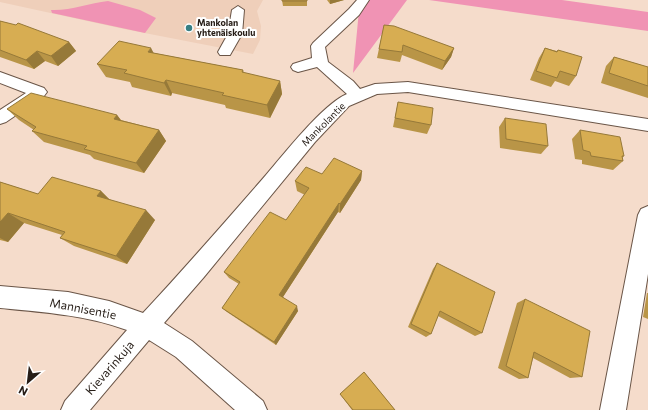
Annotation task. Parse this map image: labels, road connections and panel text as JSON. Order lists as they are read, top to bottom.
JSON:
{
  "streets": {
    "street": ["Mankolantie", "Mannisentie", "Kievarinkuja"]
  },
  "crossings": [
    ["Mankolantie", "Mannisentie"],
    ["Mankolantie", "Kievarinkuja"],
    ["Mannisentie", "Kievarinkuja"]
  ],
  "places": ["Mankolan yhtenäiskoulu"],
  "north": "bottom left"
}
